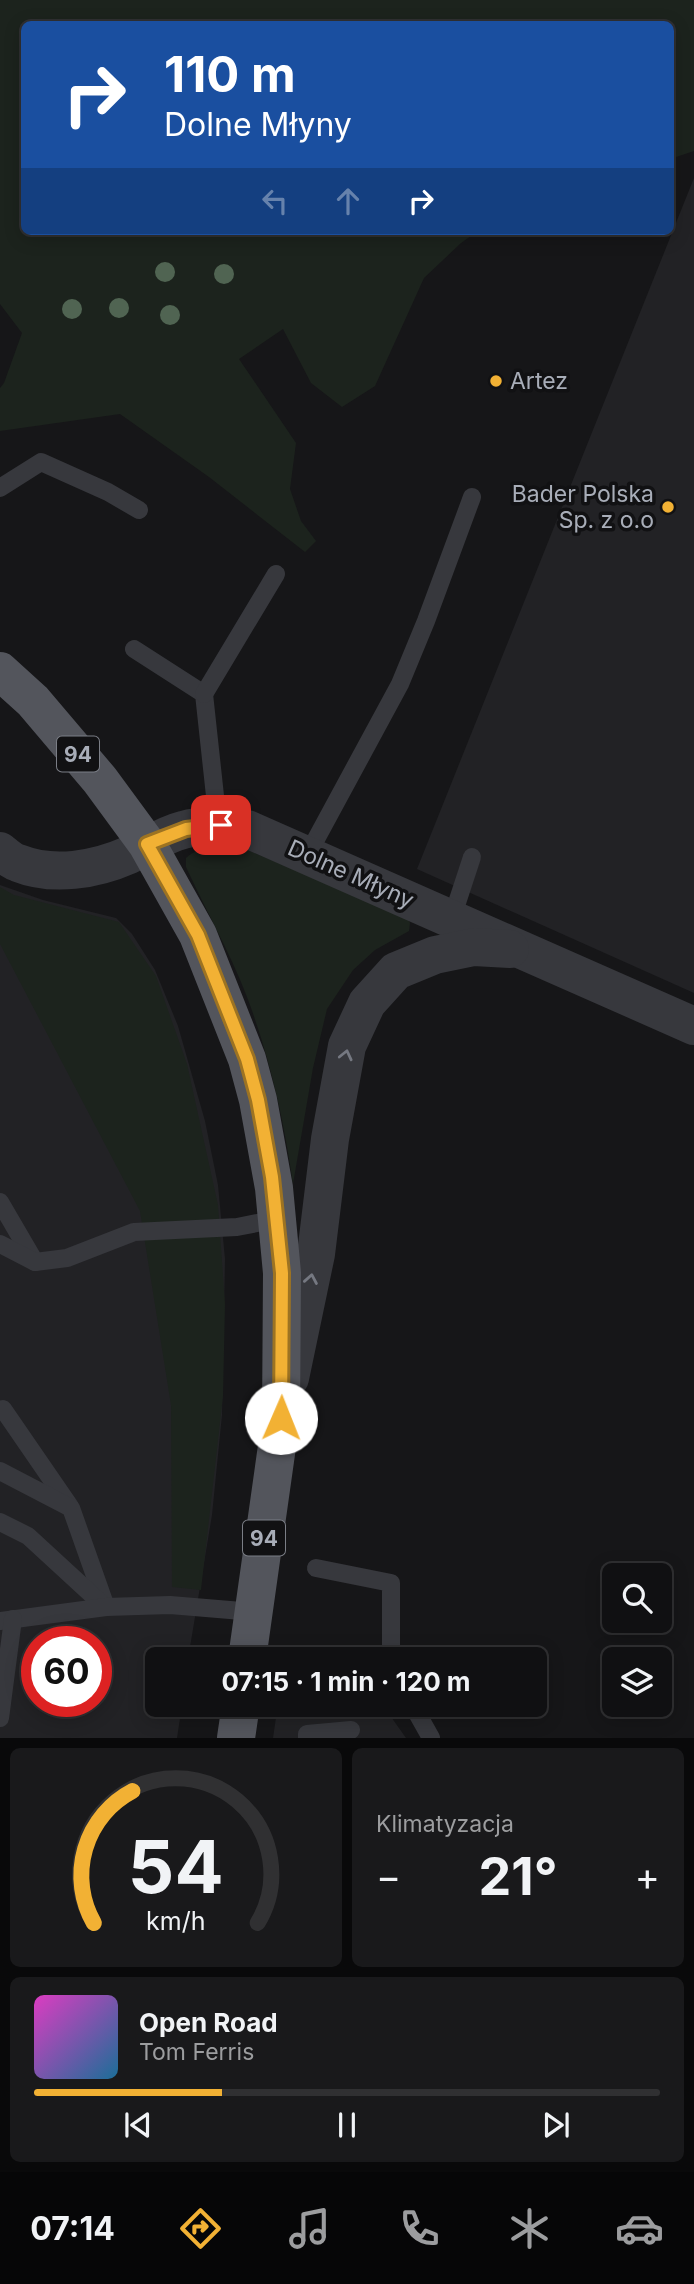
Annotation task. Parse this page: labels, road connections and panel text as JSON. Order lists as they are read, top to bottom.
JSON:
{
  "streets": {
    "main road": ["94"],
    "street": ["Dolne Młyny"]
  },
  "crossings": [
    ["94", "Dolne Młyny"]
  ],
  "places": ["Artez", "Bader Polska Sp. z o.o"],
  "page": {
    "turn": ["110 m", "Dolne Młyny"],
    "limit": "60",
    "trip": "07:15 · 1 min · 120 m",
    "tile": "Klimatyzacja",
    "heat": ["−", "21°", "+"],
    "song": ["Open Road", "Tom Ferris"],
    "tabs": "07:14",
    "gauge": ["54", "km/h"]
  }
}
